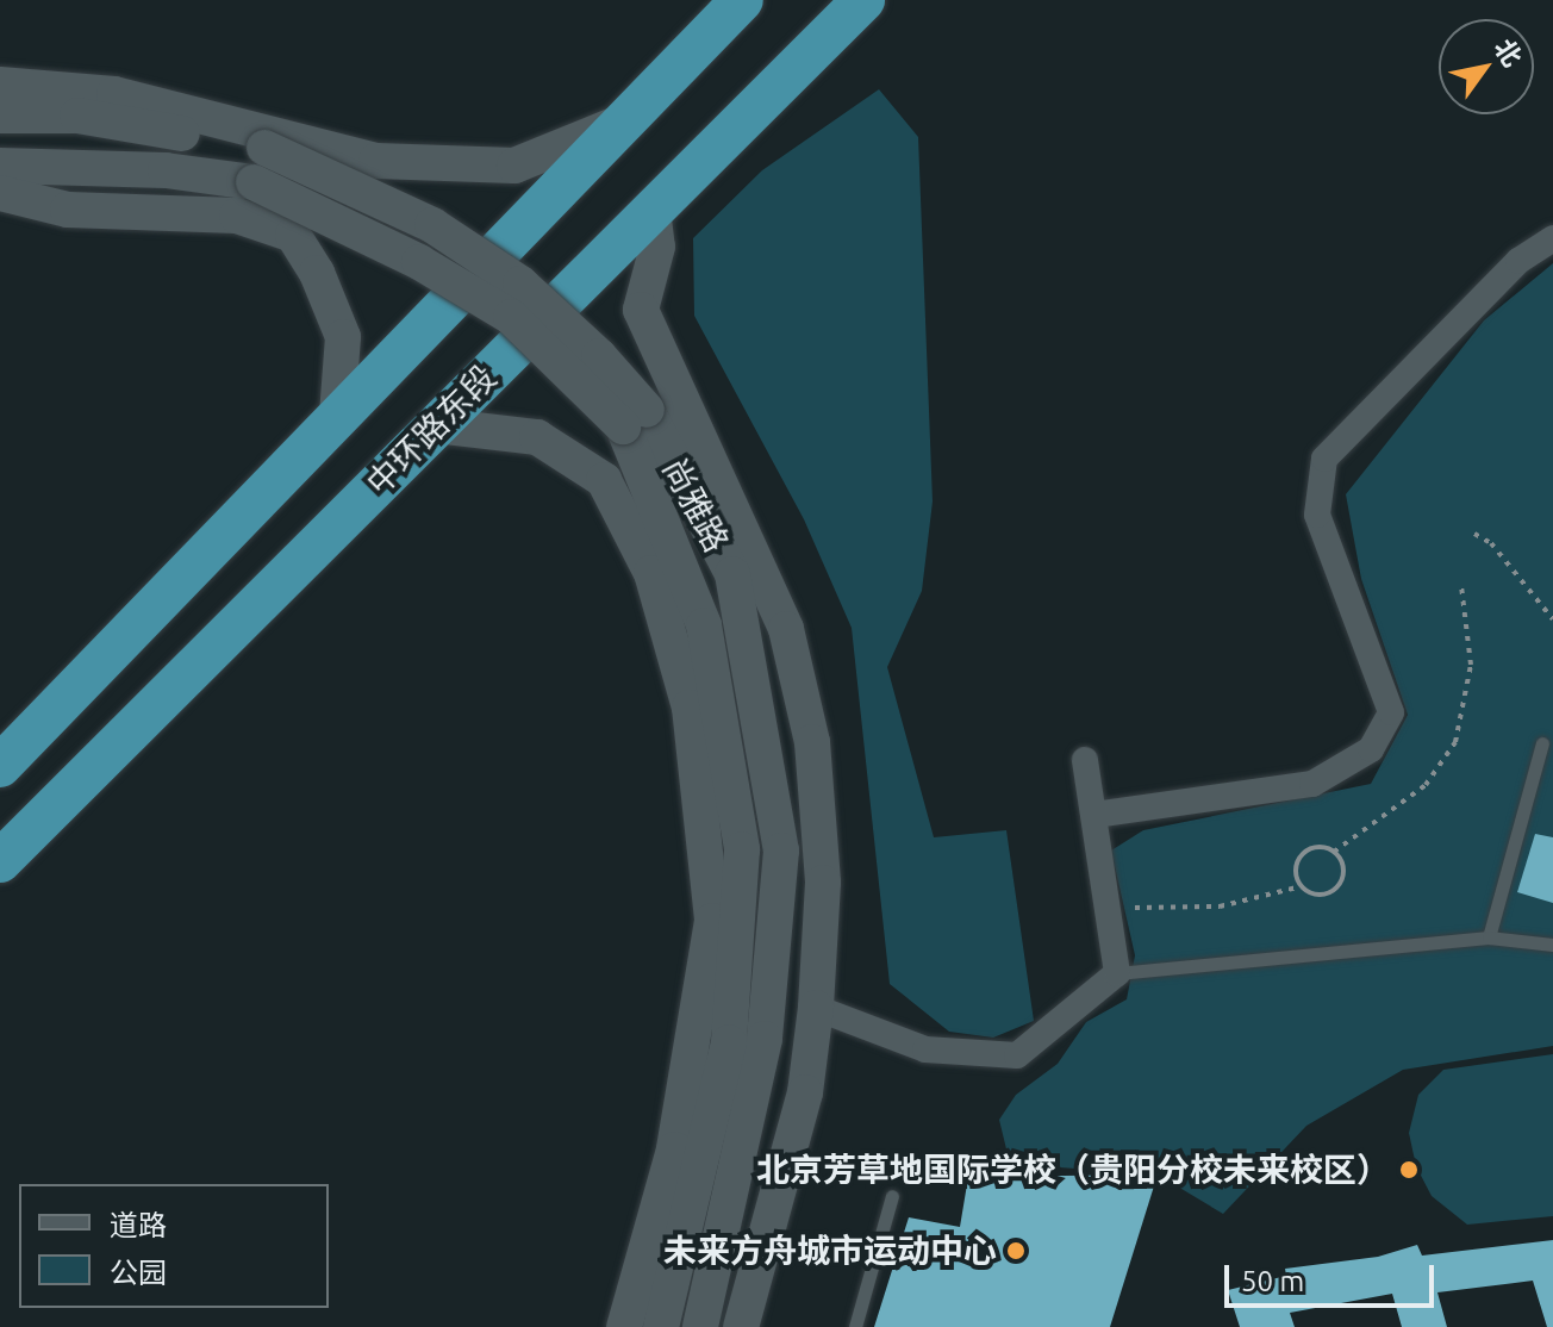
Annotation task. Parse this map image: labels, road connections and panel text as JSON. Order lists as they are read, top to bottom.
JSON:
{
  "streets": {
    "highway": ["中环路东段"],
    "main road": ["尚雅路"]
  },
  "places": ["北京芳草地国际学校（贵阳分校未来校区）", "未来方舟城市运动中心"],
  "legend": ["道路", "公园"],
  "scale_bar": "50 m",
  "north": "top right"
}
